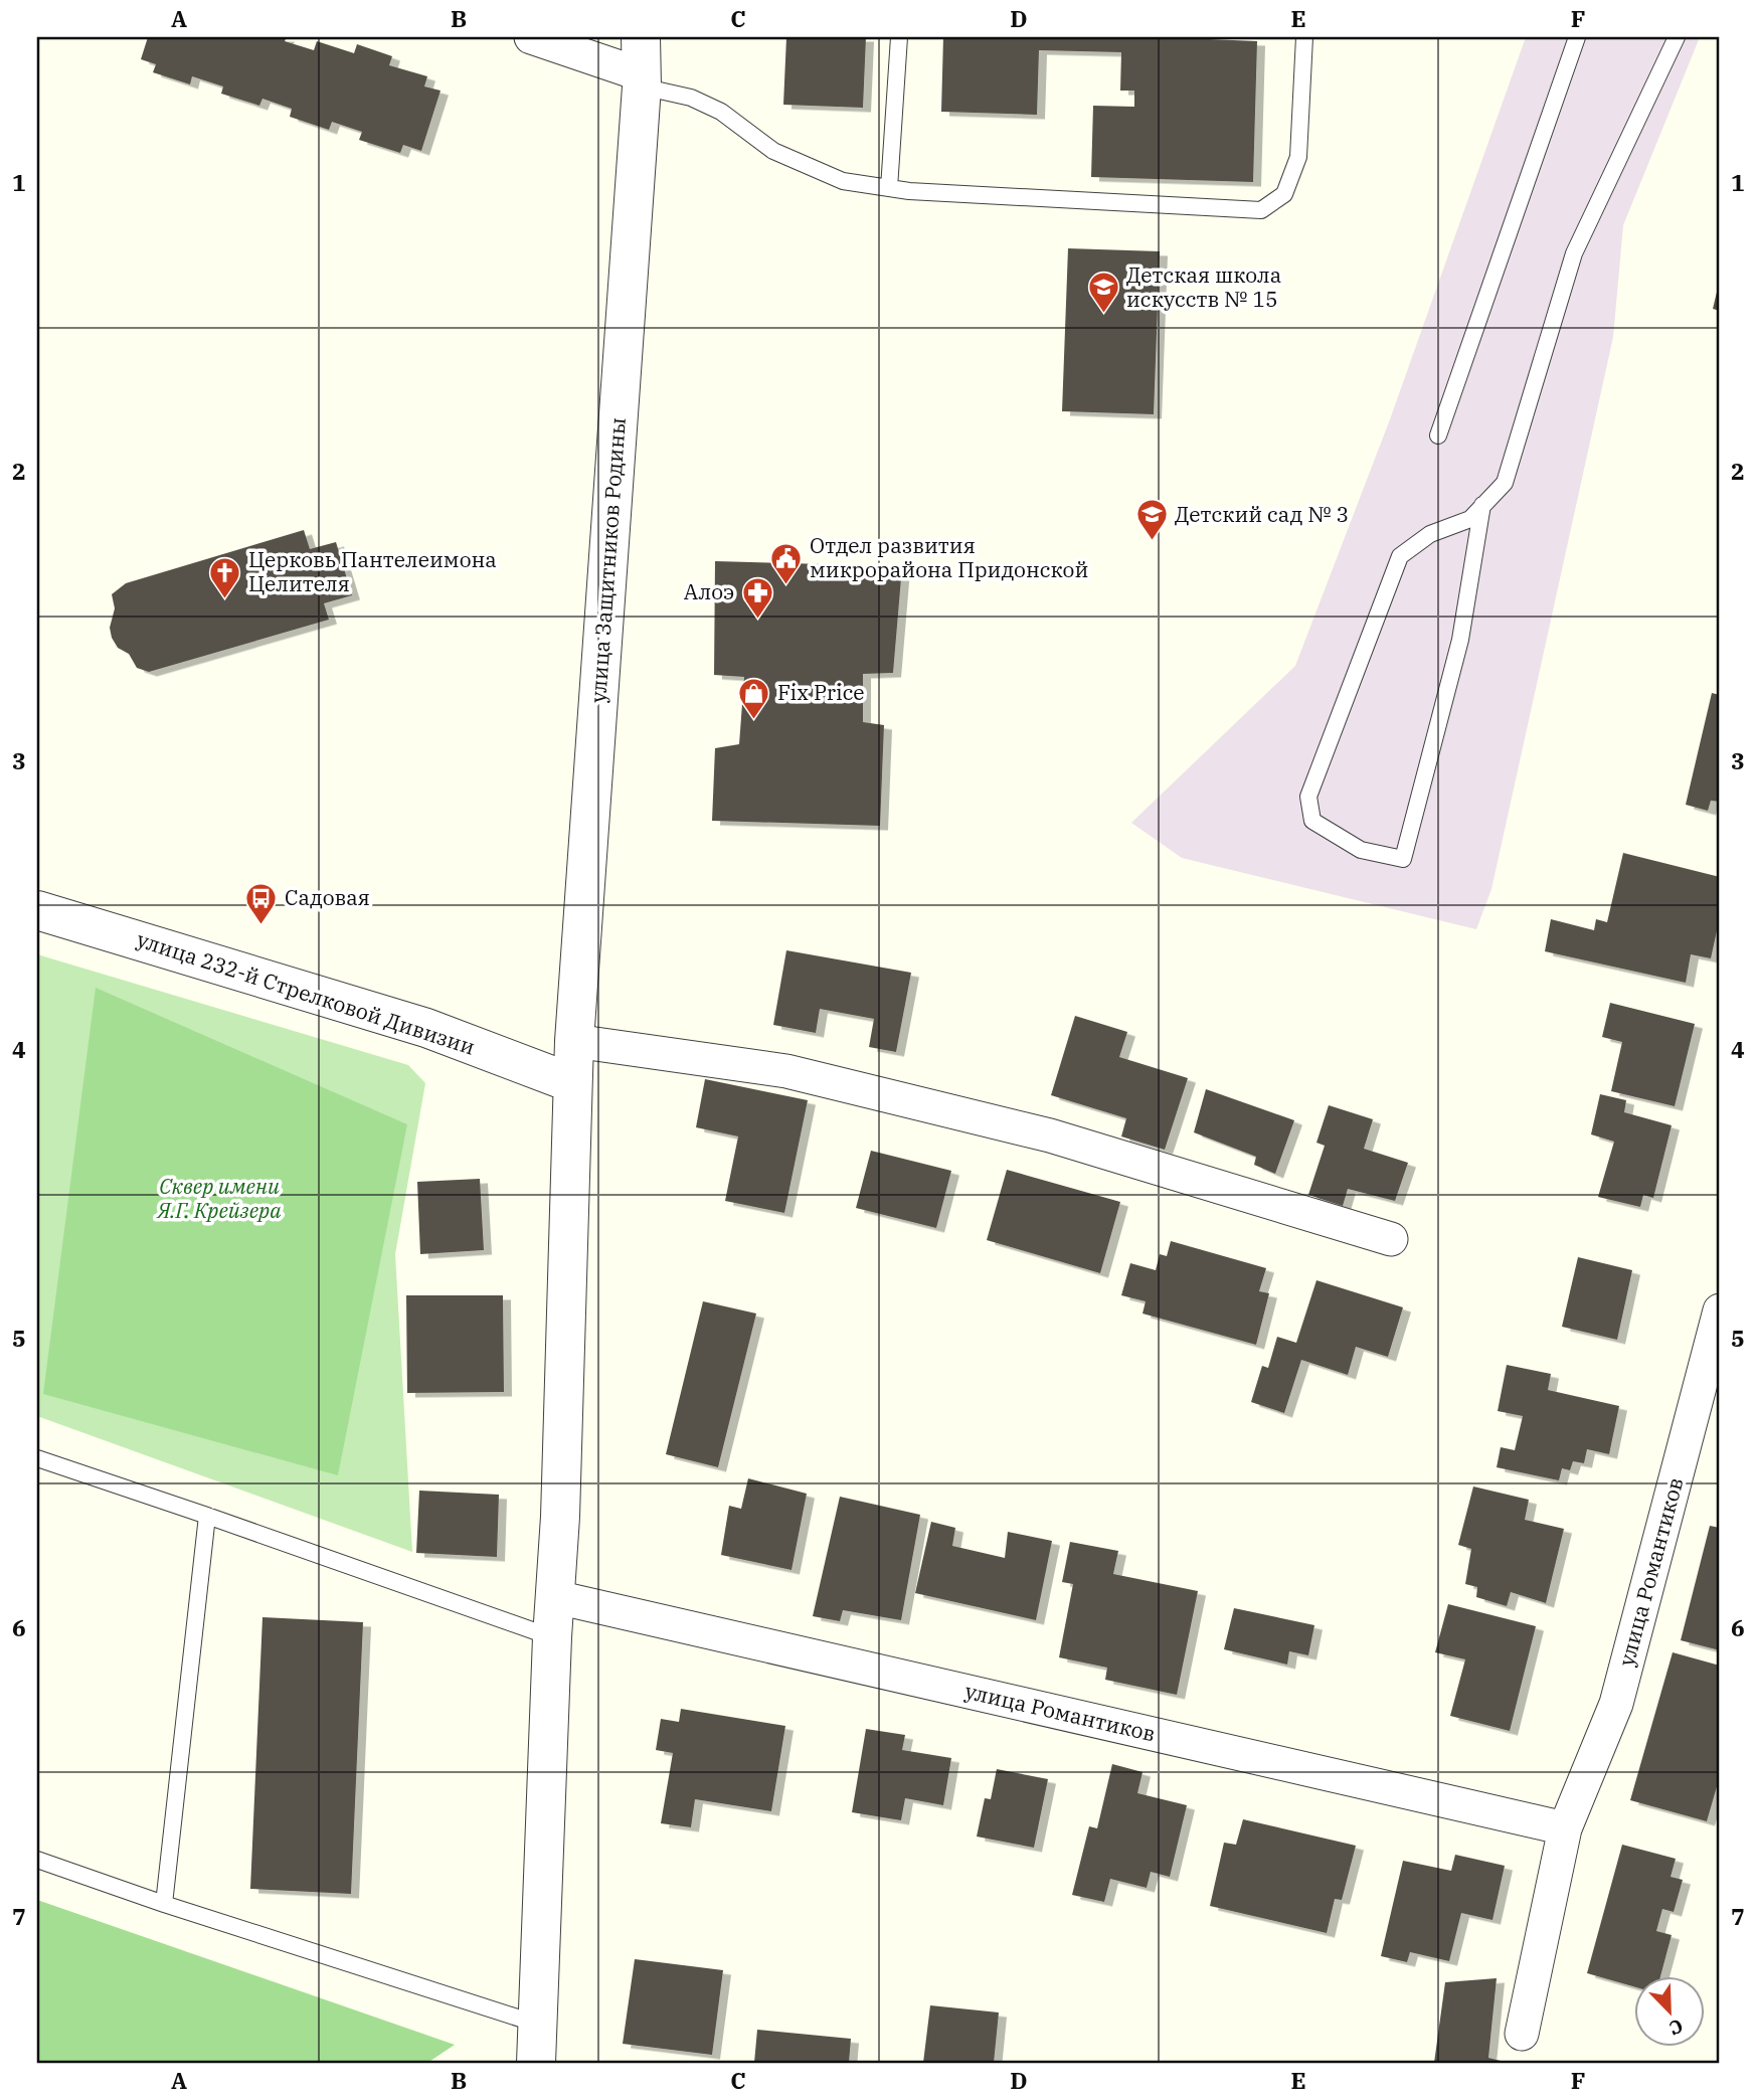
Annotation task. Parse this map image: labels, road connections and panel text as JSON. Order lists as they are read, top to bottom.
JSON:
{
  "streets": {
    "street": ["улица Защитников Родины", "улица 232-й Стрелковой Дивизии", "улица Романтиков"]
  },
  "crossings": [
    ["улица Защитников Родины", "улица 232-й Стрелковой Дивизии"],
    ["улица Защитников Родины", "улица Романтиков"]
  ],
  "parks": ["Сквер имени Я.Г. Крейзера"],
  "places": {
    "school or university": ["Детская школа искусств № 15", "Детский сад № 3"],
    "public building": ["Отдел развития микрорайона Придонской"],
    "church": ["Церковь Пантелеимона Целителя"],
    "pharmacy": ["Алоэ"],
    "shop": ["Fix Price"],
    "bus stop": ["Садовая"]
  },
  "north": "bottom right",
  "grid": {
    "columns": [
      "A",
      "B",
      "C",
      "D",
      "E",
      "F"
    ],
    "rows": [
      "1",
      "2",
      "3",
      "4",
      "5",
      "6",
      "7"
    ]
  }
}
